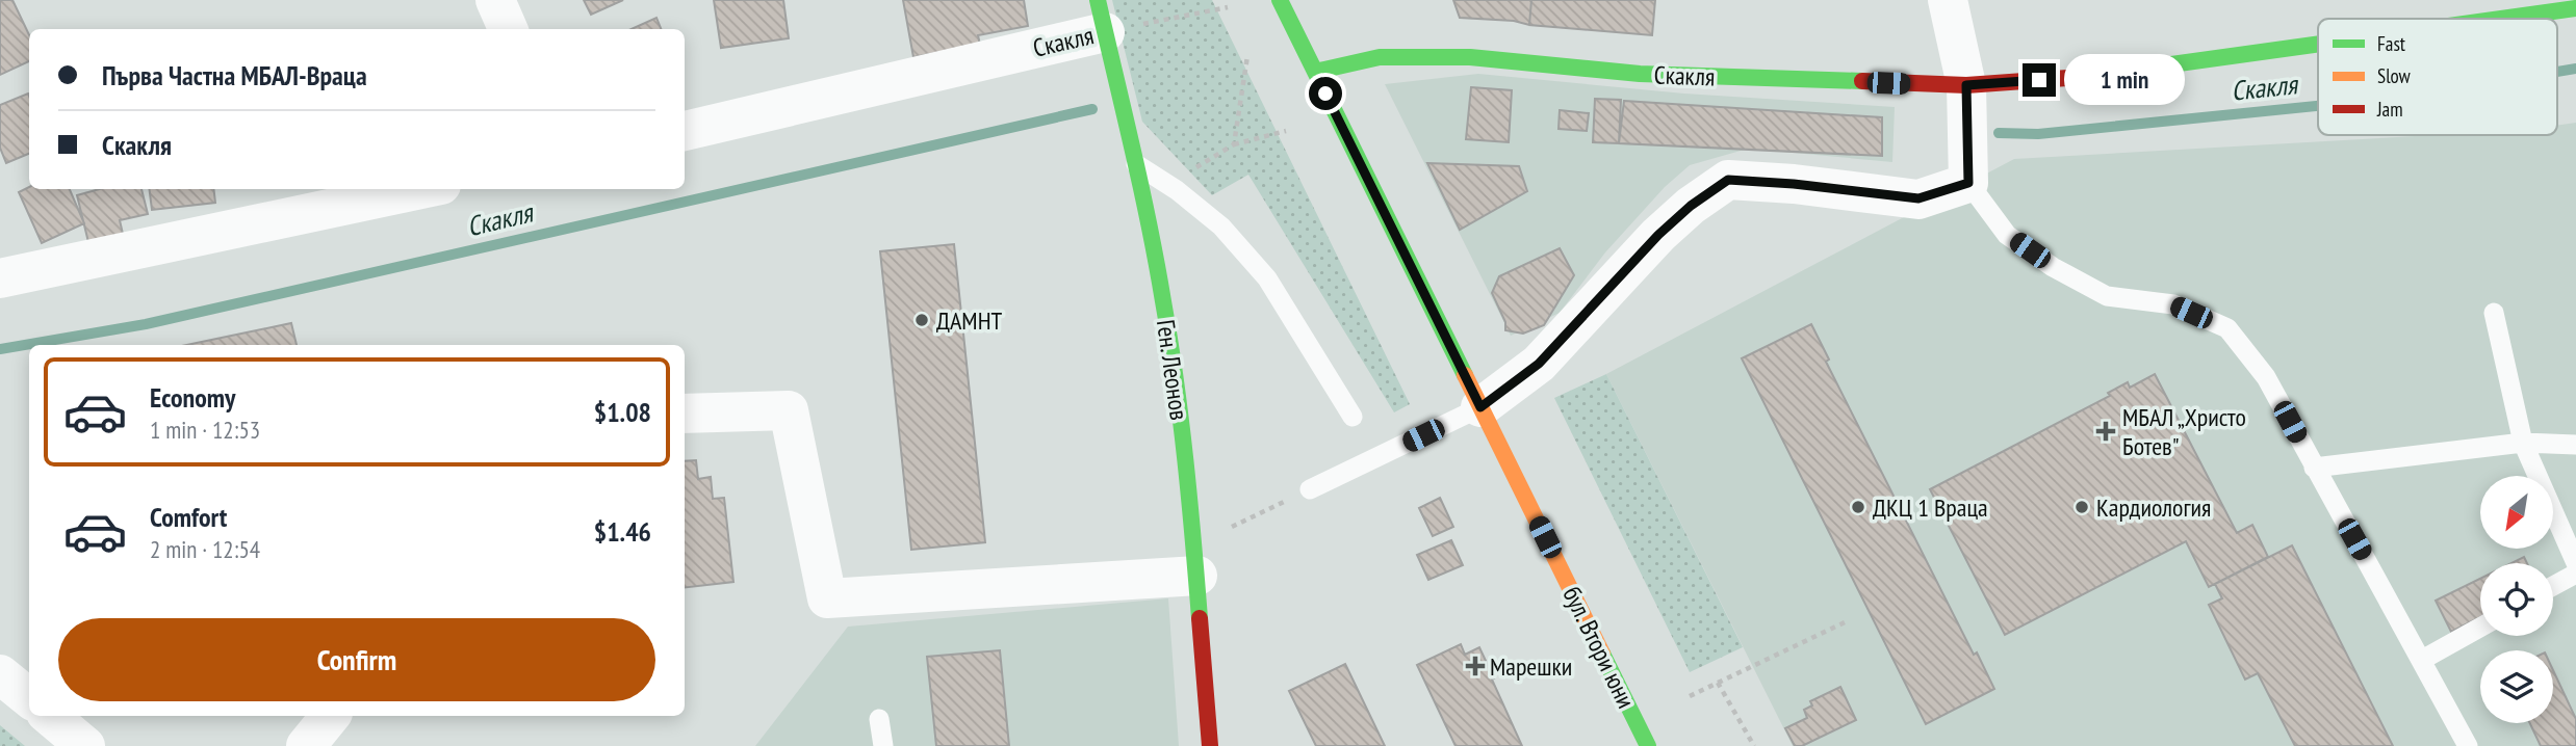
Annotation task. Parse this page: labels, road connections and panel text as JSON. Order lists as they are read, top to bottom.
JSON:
{
  "streets": {
    "street": ["Скакля", "Ген. Леонов", "бул. Втори юни"]
  },
  "crossings": [
    ["Скакля", "Ген. Леонов"],
    ["Скакля", "бул. Втори юни"]
  ],
  "water": ["Скакля"],
  "places": {
    "other": ["ДАМНТ", "ДКЦ 1 Враца", "Кардиология"],
    "health": ["МБАЛ „Христо Ботев\"", "Марешки"]
  },
  "legend": ["Fast", "Slow", "Jam"],
  "north": "bottom left",
  "page": {
    "banner": ["Първа Частна МБАЛ-Враца", "Скакля"],
    "bubble": "1 min",
    "list": [
      {
        "name": "Economy",
        "note": "1 min · 12:53",
        "value": "$1.08"
      },
      {
        "name": "Comfort",
        "note": "2 min · 12:54",
        "value": "$1.46"
      }
    ],
    "buttons": "Confirm"
  }
}
